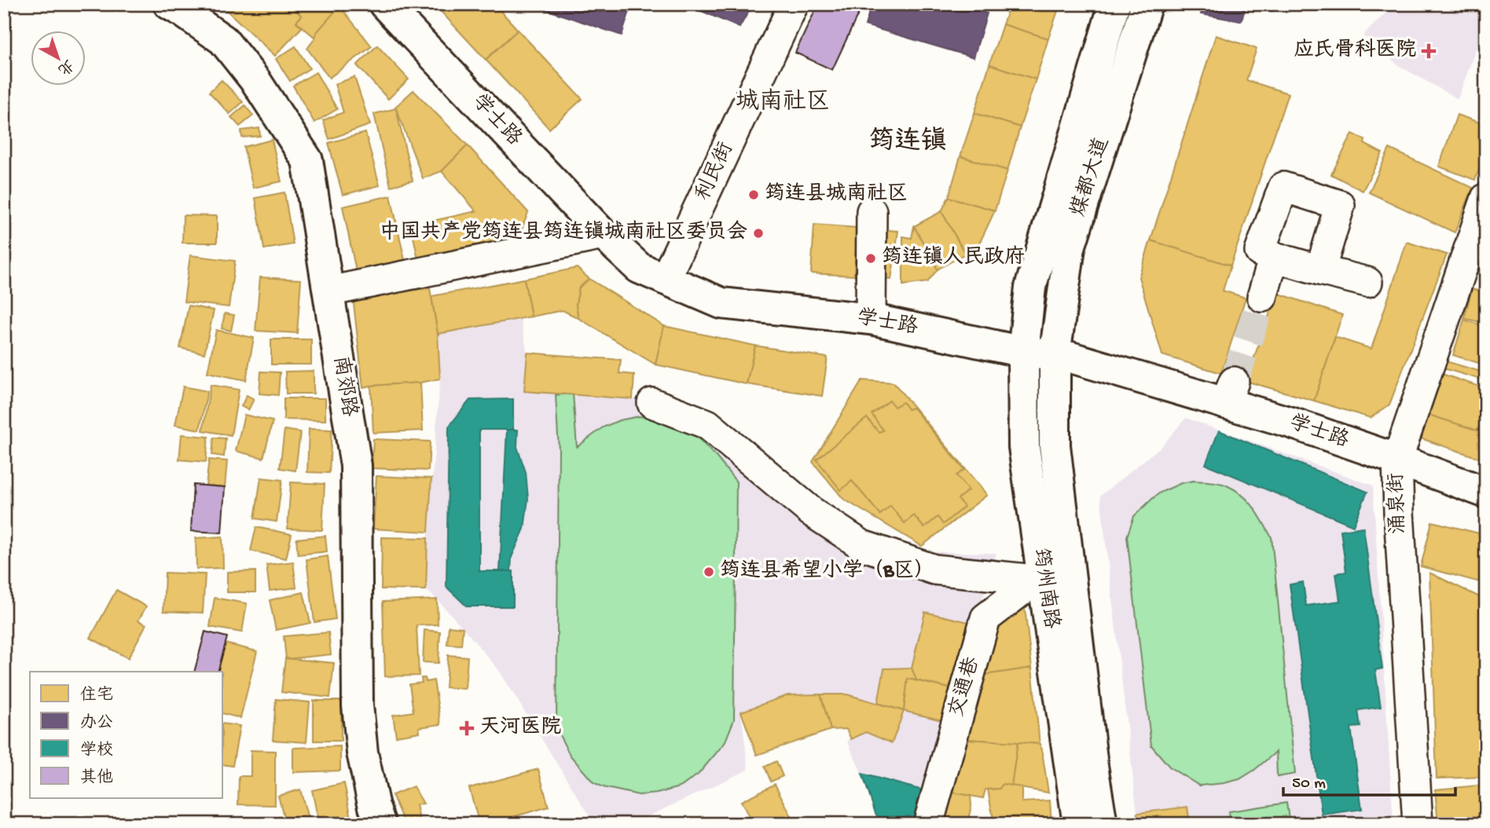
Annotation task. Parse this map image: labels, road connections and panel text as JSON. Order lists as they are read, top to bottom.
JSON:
{
  "streets": {
    "main road": [
      "学士路",
      "煤都大道",
      "南郊路",
      "筠州南路"
    ],
    "street": ["利民街", "涌泉街", "交通巷"]
  },
  "crossings": [
    ["学士路", "利民街"],
    ["学士路", "煤都大道"],
    ["学士路", "涌泉街"],
    ["学士路", "筠州南路"],
    ["煤都大道", "筠州南路"],
    ["筠州南路", "交通巷"]
  ],
  "districts": ["城南社区", "筠连镇"],
  "places": {
    "health": ["应氏骨科医院", "天河医院"],
    "other": [
      "筠连县城南社区",
      "中国共产党筠连县筠连镇城南社区委员会",
      "筠连镇人民政府",
      "筠连县希望小学（B区）"
    ]
  },
  "legend": [
    "住宅",
    "办公",
    "学校",
    "其他"
  ],
  "scale_bar": "50 m",
  "north": "bottom right"
}
